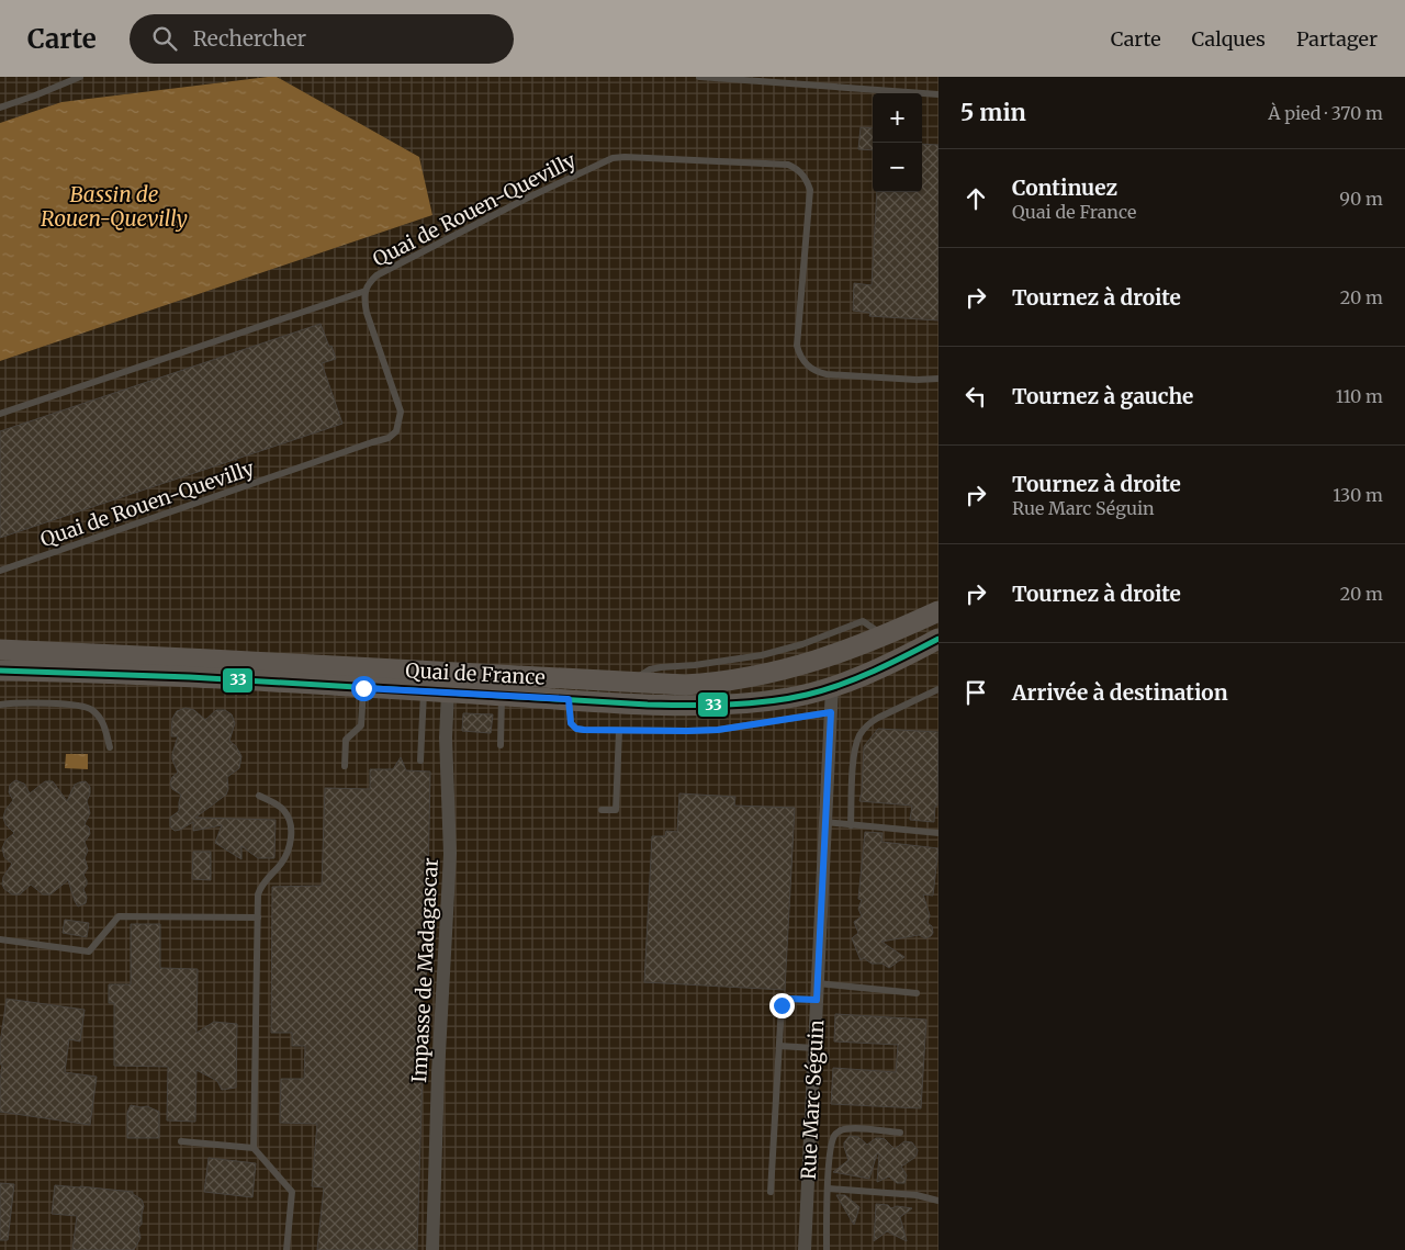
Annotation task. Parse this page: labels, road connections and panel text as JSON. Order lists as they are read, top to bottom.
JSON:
{
  "streets": {
    "main road": ["Quai de France"],
    "street": ["Impasse de Madagascar", "Rue Marc Séguin"],
    "lane": ["Quai de Rouen-Quevilly"]
  },
  "crossings": [
    ["Quai de France", "Impasse de Madagascar"],
    ["Quai de France", "Rue Marc Séguin"]
  ],
  "water": ["Bassin de Rouen-Quevilly"],
  "lines": ["transit line 33"],
  "page": {
    "header": "Carte",
    "search": "Rechercher",
    "nav": ["Carte", "Calques", "Partager"],
    "heading": ["5 min", "À pied · 370 m"],
    "map_buttons": ["+", "−"],
    "list": [
      ["Continuez", "Quai de France", "90 m"],
      ["Tournez à droite", "20 m"],
      ["Tournez à gauche", "110 m"],
      ["Tournez à droite", "Rue Marc Séguin", "130 m"],
      ["Tournez à droite", "20 m"],
      "Arrivée à destination"
    ]
  }
}
